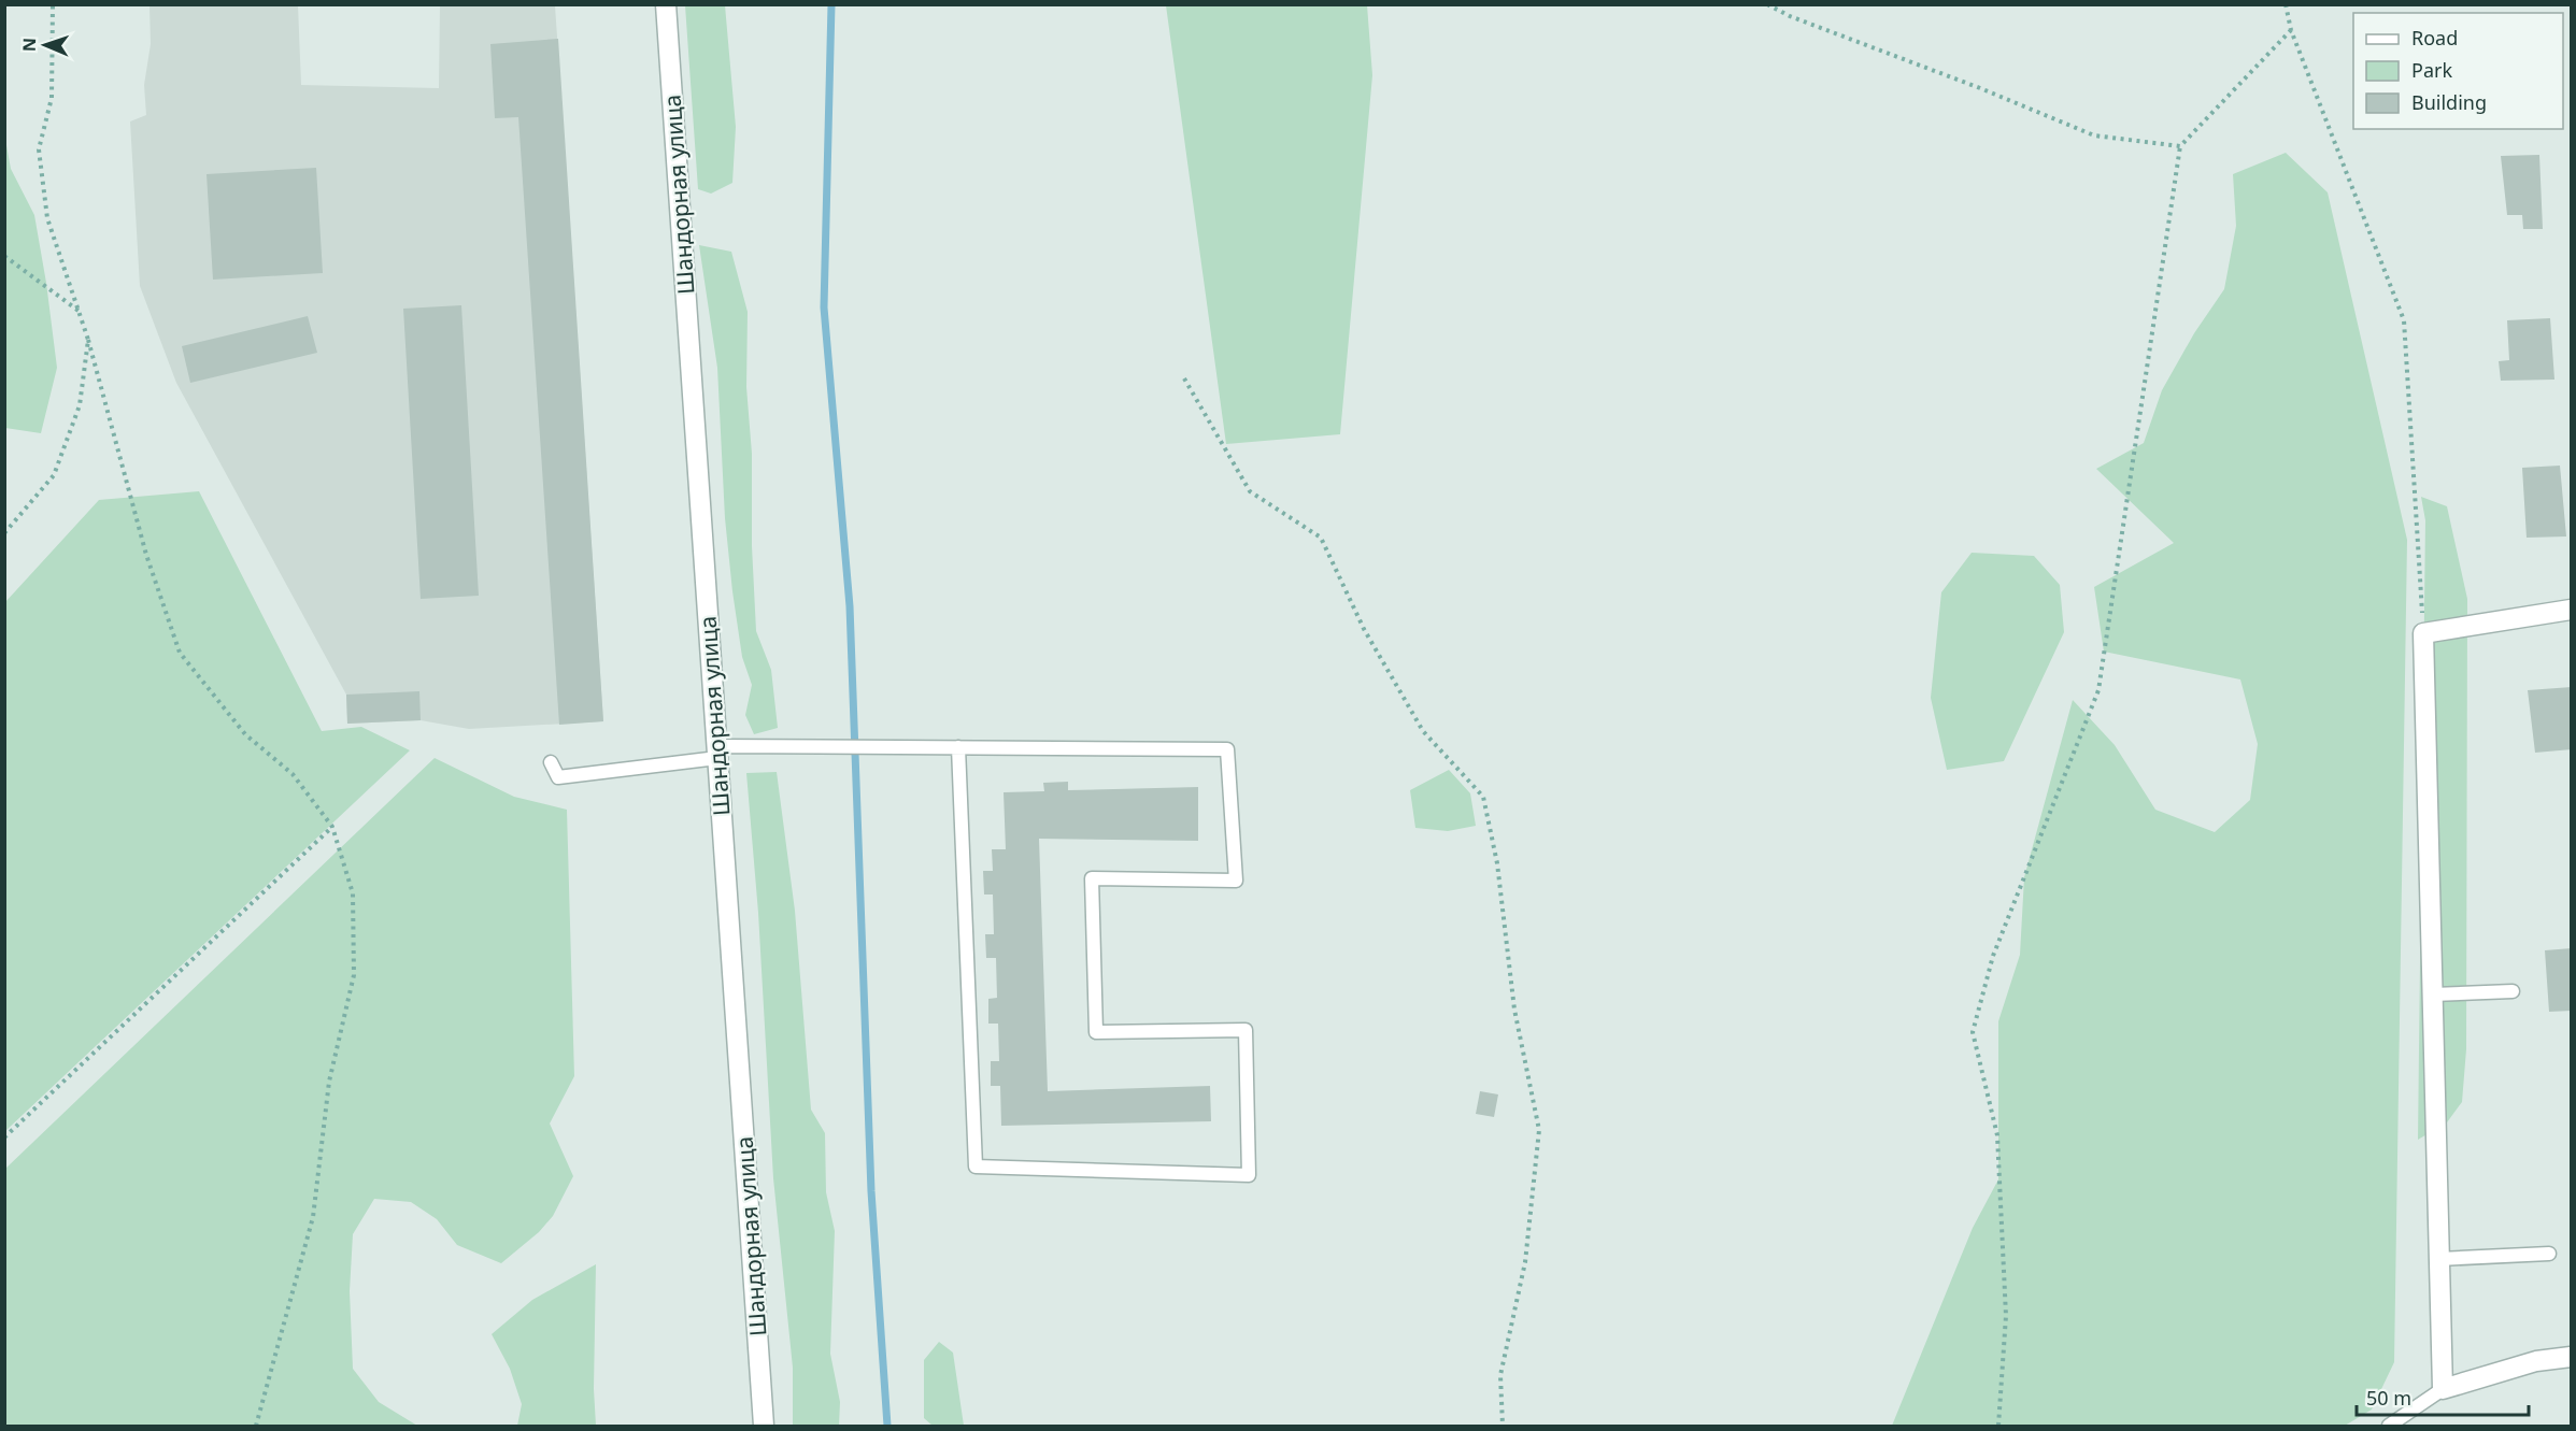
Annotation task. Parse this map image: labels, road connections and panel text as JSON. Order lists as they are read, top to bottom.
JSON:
{
  "streets": {
    "street": ["Шандорная улица"]
  },
  "legend": ["Road", "Park", "Building"],
  "scale_bar": "50 m",
  "north": "left"
}
